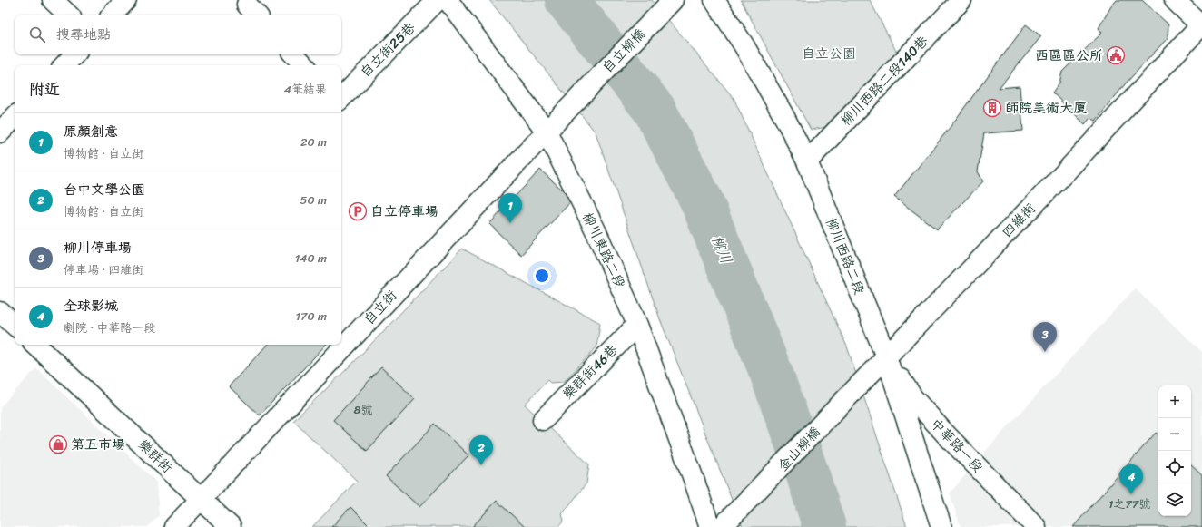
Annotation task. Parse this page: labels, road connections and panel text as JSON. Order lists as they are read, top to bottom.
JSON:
{
  "streets": {
    "street": [
      "自立街25巷",
      "自立柳橋",
      "柳川西路二段140巷",
      "四維街",
      "柳川東路二段",
      "柳川西路二段",
      "自立街",
      "樂群街46巷",
      "中華路一段",
      "金山柳橋",
      "樂群街"
    ]
  },
  "crossings": [
    ["自立柳橋", "自立街"],
    ["柳川西路二段140巷", "柳川西路二段"],
    ["四維街", "柳川西路二段"],
    ["四維街", "中華路一段"],
    ["四維街", "金山柳橋"],
    ["柳川東路二段", "自立街"],
    ["柳川東路二段", "樂群街46巷"],
    ["柳川西路二段", "中華路一段"],
    ["自立街", "樂群街"]
  ],
  "water": ["柳川"],
  "parks": ["自立公園"],
  "places": {
    "public building": ["西區區公所"],
    "building": ["師院美術大廈"],
    "parking": ["自立停車場"],
    "shop": ["第五市場"]
  },
  "house_numbers": ["8號", "1之77號"],
  "page": {
    "search": "搜尋地點",
    "heading": ["附近", "4筆結果"],
    "list": [
      {
        "mark": "1",
        "name": "原顏創意",
        "note": "博物館 · 自立街",
        "value": "20 m"
      },
      {
        "mark": "2",
        "name": "台中文學公園",
        "note": "博物館 · 自立街",
        "value": "50 m"
      },
      {
        "mark": "3",
        "name": "柳川停車場",
        "note": "停車場 · 四維街",
        "value": "140 m"
      },
      {
        "mark": "4",
        "name": "全球影城",
        "note": "劇院 · 中華路一段",
        "value": "170 m"
      }
    ],
    "pins": [
      "1",
      "3",
      "2",
      "4"
    ],
    "map_buttons": ["+", "−"]
  }
}
